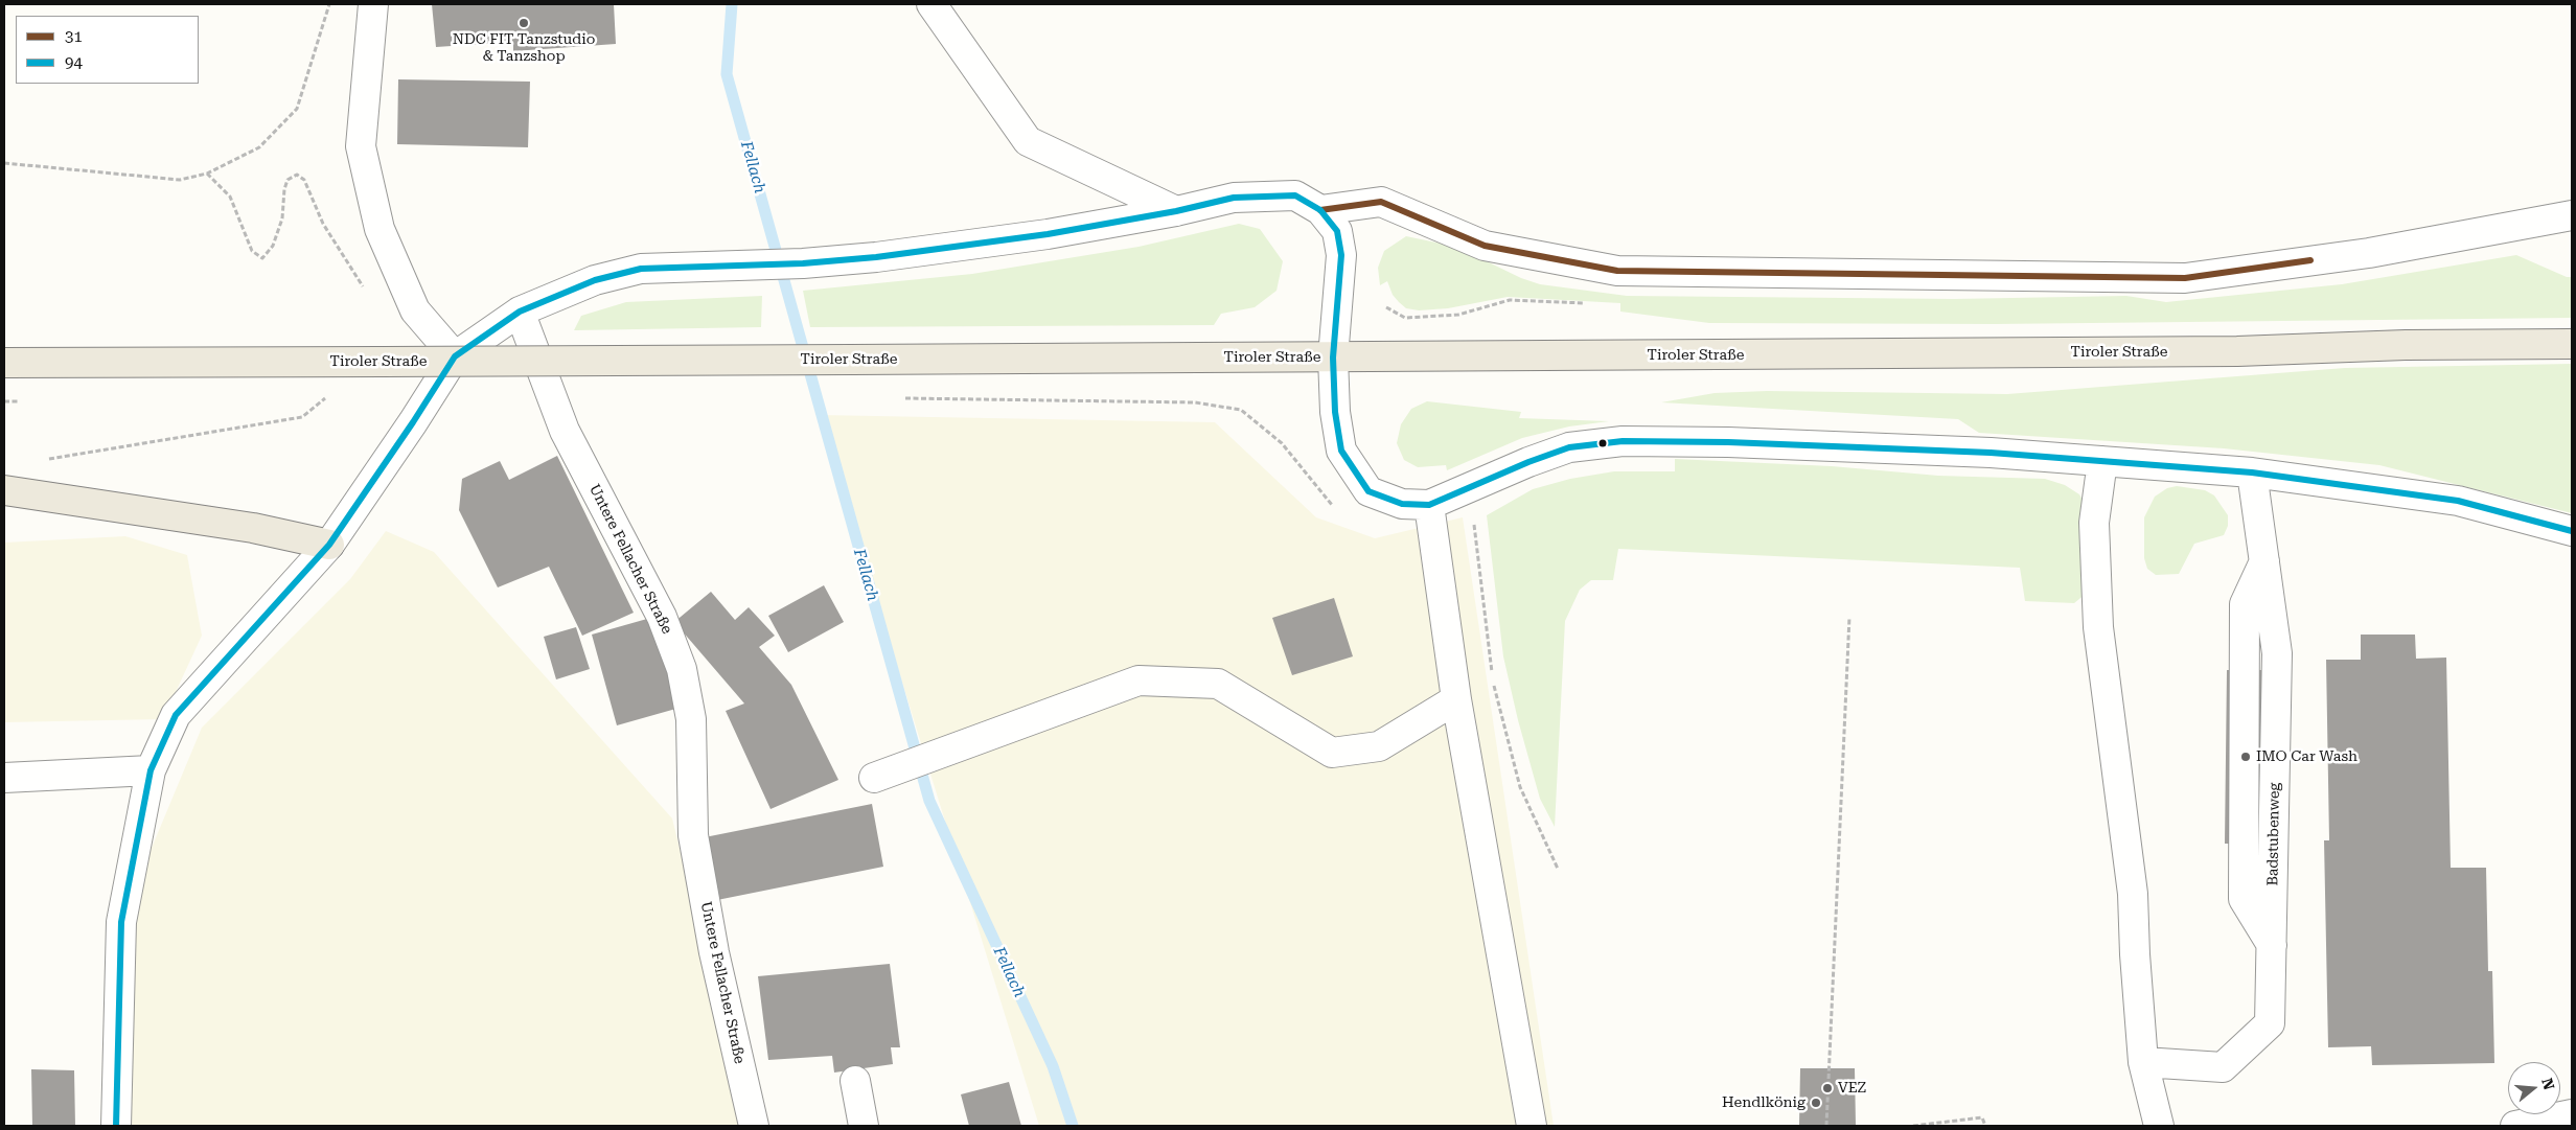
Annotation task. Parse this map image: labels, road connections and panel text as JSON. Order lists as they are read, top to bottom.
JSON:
{
  "streets": {
    "main road": ["Tiroler Straße"],
    "street": ["Untere Fellacher Straße"]
  },
  "water": ["Fellach"],
  "places": [
    "NDC FIT Tanzstudio & Tanzshop",
    "IMO Car Wash",
    "VEZ",
    "Hendlkönig"
  ],
  "lines": ["transit line 94", "transit line 31"],
  "legend": ["31", "94"],
  "north": "right"
}
